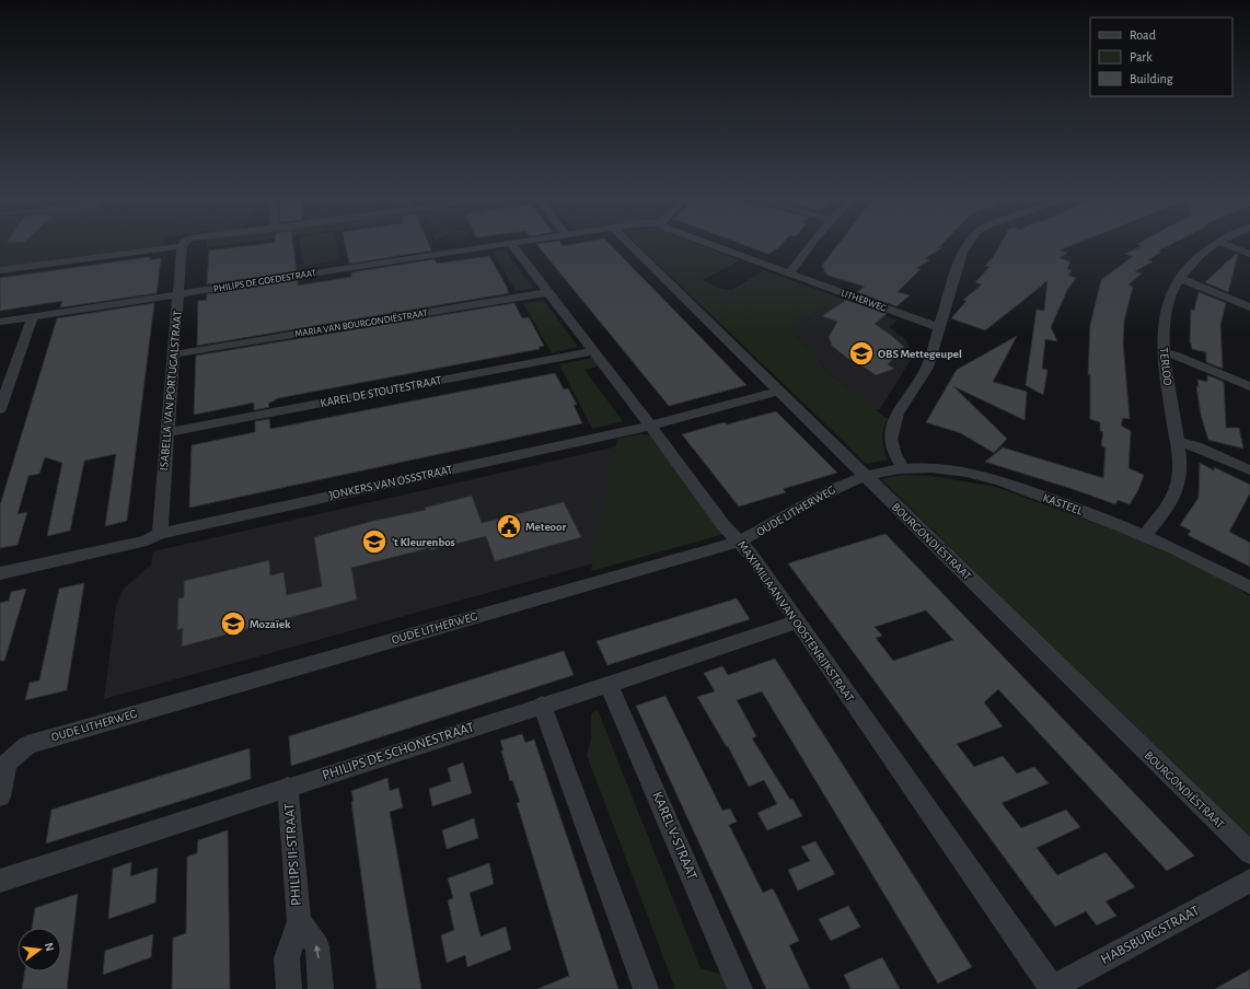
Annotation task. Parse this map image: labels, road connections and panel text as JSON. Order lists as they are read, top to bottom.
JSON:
{
  "streets": {
    "street": [
      "PHILIPS DE GOEDESTRAAT",
      "LITHERWEG",
      "MARIA VAN BOURGONDIËSTRAAT",
      "TERLOO",
      "ISABELLA VAN PORTUGALSTRAAT",
      "KAREL DE STOUTESTRAAT",
      "JONKERS VAN OSSSTRAAT",
      "KASTEEL",
      "OUDE LITHERWEG",
      "BOURGONDIËSTRAAT",
      "MAXIMILIAAN VAN OOSTENRIJKSTRAAT",
      "PHILIPS DE SCHONESTRAAT",
      "KAREL V-STRAAT",
      "PHILIPS II-STRAAT",
      "HABSBURGSTRAAT"
    ]
  },
  "crossings": [
    ["PHILIPS DE GOEDESTRAAT", "ISABELLA VAN PORTUGALSTRAAT"],
    ["PHILIPS DE GOEDESTRAAT", "MAXIMILIAAN VAN OOSTENRIJKSTRAAT"],
    ["MARIA VAN BOURGONDIËSTRAAT", "ISABELLA VAN PORTUGALSTRAAT"],
    ["MARIA VAN BOURGONDIËSTRAAT", "MAXIMILIAAN VAN OOSTENRIJKSTRAAT"],
    ["TERLOO", "KASTEEL"],
    ["ISABELLA VAN PORTUGALSTRAAT", "KAREL DE STOUTESTRAAT"],
    ["ISABELLA VAN PORTUGALSTRAAT", "JONKERS VAN OSSSTRAAT"],
    ["KAREL DE STOUTESTRAAT", "MAXIMILIAAN VAN OOSTENRIJKSTRAAT"],
    ["JONKERS VAN OSSSTRAAT", "BOURGONDIËSTRAAT"],
    ["JONKERS VAN OSSSTRAAT", "MAXIMILIAAN VAN OOSTENRIJKSTRAAT"],
    ["KASTEEL", "OUDE LITHERWEG"],
    ["KASTEEL", "BOURGONDIËSTRAAT"],
    ["OUDE LITHERWEG", "BOURGONDIËSTRAAT"],
    ["OUDE LITHERWEG", "MAXIMILIAAN VAN OOSTENRIJKSTRAAT"],
    ["MAXIMILIAAN VAN OOSTENRIJKSTRAAT", "PHILIPS DE SCHONESTRAAT"],
    ["MAXIMILIAAN VAN OOSTENRIJKSTRAAT", "HABSBURGSTRAAT"],
    ["PHILIPS DE SCHONESTRAAT", "KAREL V-STRAAT"],
    ["PHILIPS DE SCHONESTRAAT", "PHILIPS II-STRAAT"]
  ],
  "places": {
    "school or university": ["OBS Mettegeupel", "'t Kleurenbos", "Mozaïek"],
    "public building": ["Meteoor"]
  },
  "legend": ["Road", "Park", "Building"],
  "north": "right"
}
